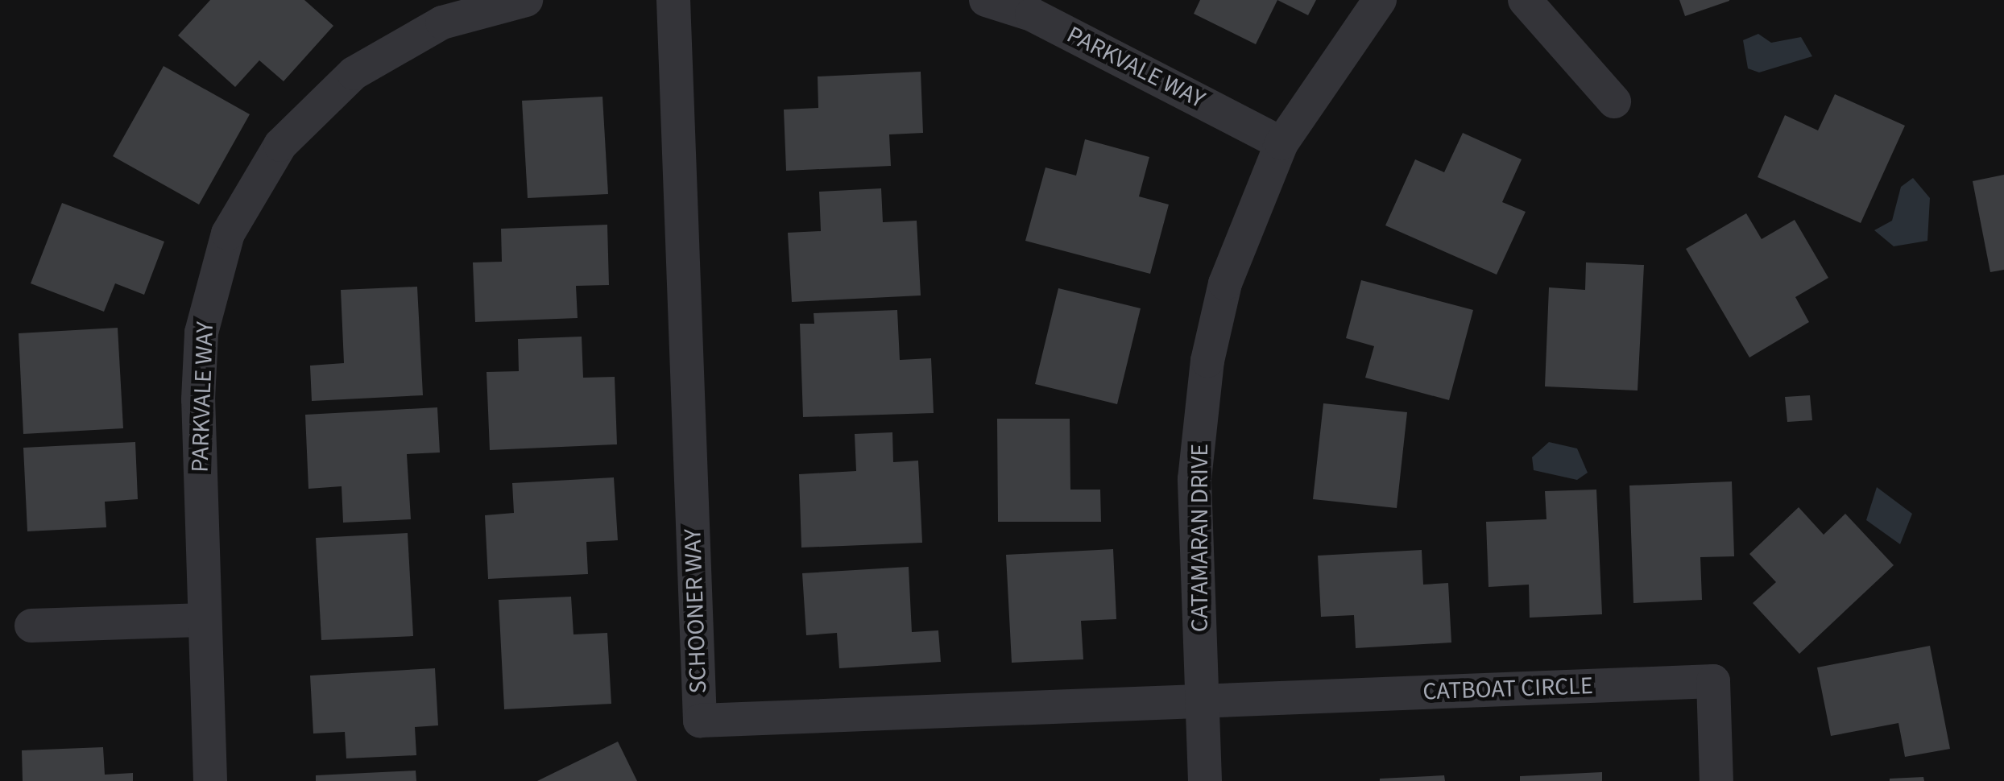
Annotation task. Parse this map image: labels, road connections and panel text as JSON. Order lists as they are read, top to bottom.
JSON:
{
  "streets": {
    "street": [
      "PARKVALE WAY",
      "CATAMARAN DRIVE",
      "SCHOONER WAY",
      "CATBOAT CIRCLE"
    ]
  },
  "crossings": [
    ["PARKVALE WAY", "CATAMARAN DRIVE"],
    ["CATAMARAN DRIVE", "SCHOONER WAY"],
    ["CATAMARAN DRIVE", "CATBOAT CIRCLE"],
    ["SCHOONER WAY", "CATBOAT CIRCLE"]
  ]
}
